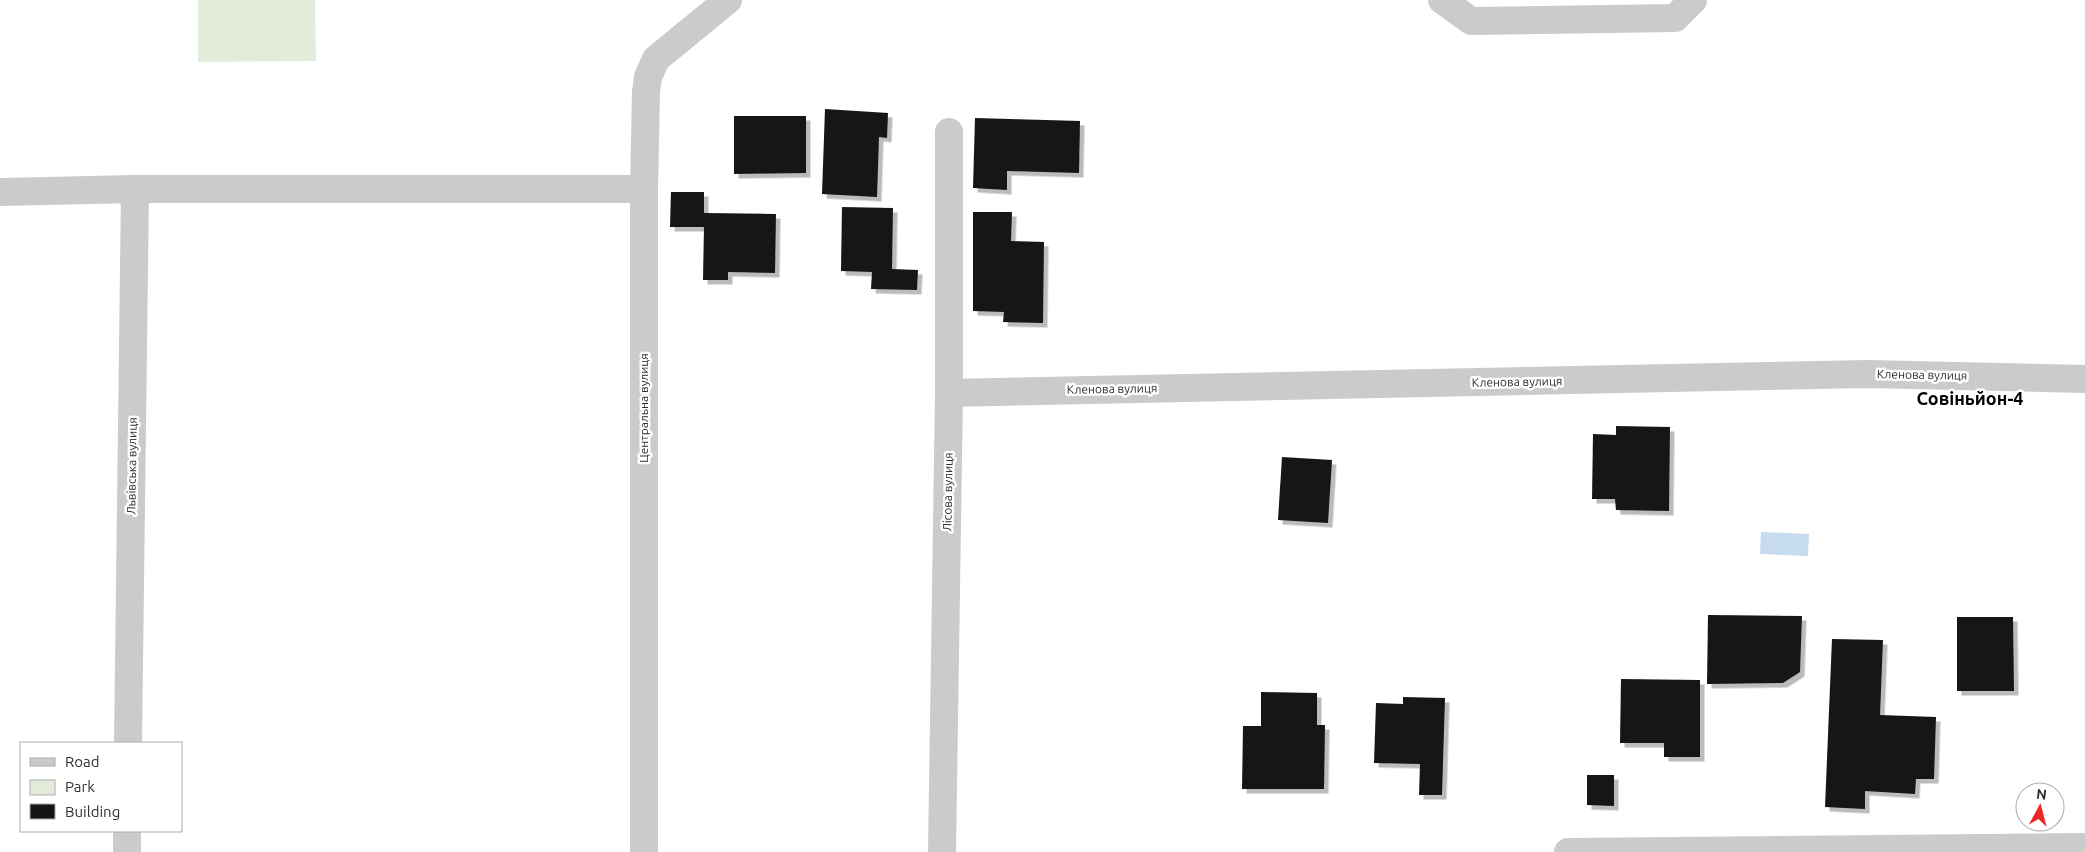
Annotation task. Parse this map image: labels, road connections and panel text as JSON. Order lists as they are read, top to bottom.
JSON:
{
  "streets": {
    "street": [
      "Кленова вулиця",
      "Центральна вулиця",
      "Львівська вулиця",
      "Лісова вулиця"
    ]
  },
  "crossings": [
    ["Кленова вулиця", "Лісова вулиця"]
  ],
  "districts": ["Совіньйон-4"],
  "legend": ["Road", "Park", "Building"],
  "north": "top"
}
